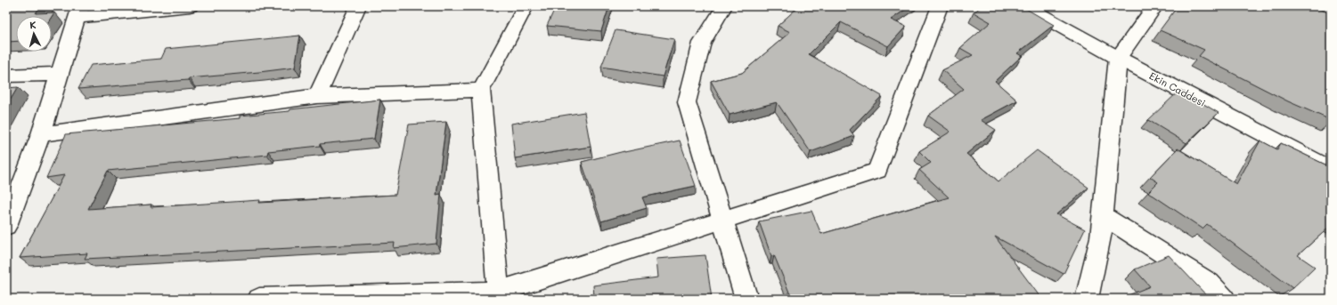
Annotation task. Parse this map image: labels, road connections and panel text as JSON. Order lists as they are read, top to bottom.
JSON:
{
  "streets": {
    "street": ["Ekin Caddesi"]
  },
  "north": "top"
}
